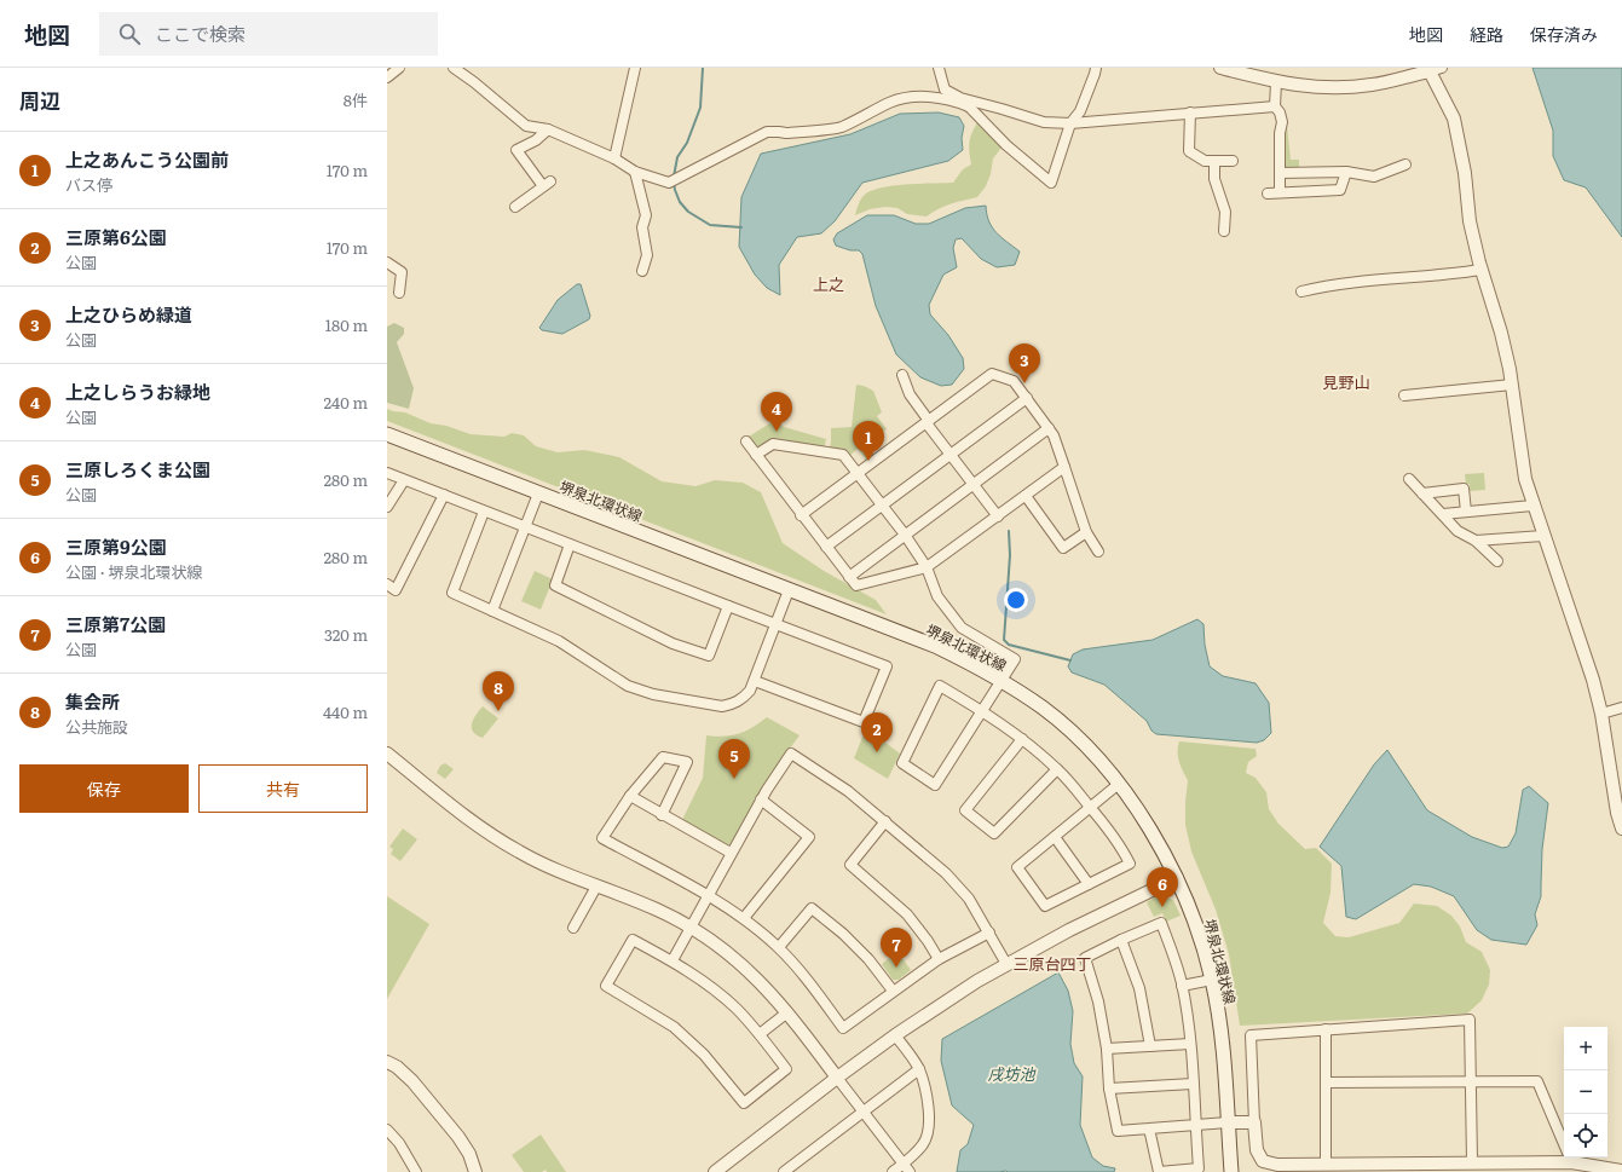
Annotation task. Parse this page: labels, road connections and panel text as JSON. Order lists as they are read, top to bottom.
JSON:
{
  "streets": {
    "main road": ["堺泉北環状線"]
  },
  "districts": ["上之", "見野山", "三原台四丁"],
  "water": ["戌坊池"],
  "page": {
    "header": "地図",
    "search": "ここで検索",
    "nav": ["地図", "経路", "保存済み"],
    "heading": ["周辺", "8件"],
    "list": [
      {
        "mark": "1",
        "name": "上之あんこう公園前",
        "note": "バス停",
        "value": "170 m"
      },
      {
        "mark": "2",
        "name": "三原第6公園",
        "note": "公園",
        "value": "170 m"
      },
      {
        "mark": "3",
        "name": "上之ひらめ緑道",
        "note": "公園",
        "value": "180 m"
      },
      {
        "mark": "4",
        "name": "上之しらうお緑地",
        "note": "公園",
        "value": "240 m"
      },
      {
        "mark": "5",
        "name": "三原しろくま公園",
        "note": "公園",
        "value": "280 m"
      },
      {
        "mark": "6",
        "name": "三原第9公園",
        "note": "公園 · 堺泉北環状線",
        "value": "280 m"
      },
      {
        "mark": "7",
        "name": "三原第7公園",
        "note": "公園",
        "value": "320 m"
      },
      {
        "mark": "8",
        "name": "集会所",
        "note": "公共施設",
        "value": "440 m"
      }
    ],
    "pins": [
      "3",
      "4",
      "1",
      "8",
      "2",
      "5",
      "6",
      "7"
    ],
    "buttons": ["保存", "共有"],
    "map_buttons": ["+", "−"]
  }
}
